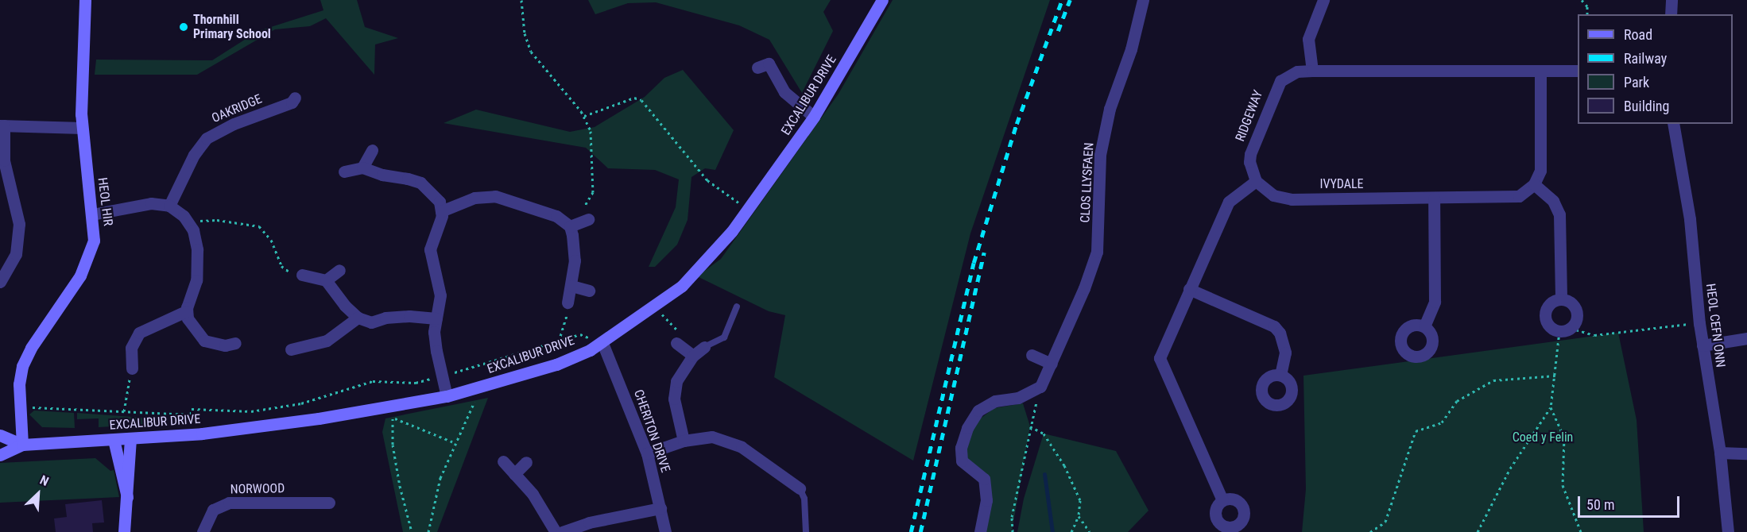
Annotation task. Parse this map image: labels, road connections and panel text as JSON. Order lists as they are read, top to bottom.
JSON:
{
  "streets": {
    "street": [
      "EXCALIBUR DRIVE",
      "OAKRIDGE",
      "RIDGEWAY",
      "CLOS LLYSFAEN",
      "IVYDALE",
      "HEOL HIR",
      "HEOL CEFN ONN",
      "CHERITON DRIVE",
      "NORWOOD"
    ]
  },
  "crossings": [
    ["EXCALIBUR DRIVE", "HEOL HIR"],
    ["EXCALIBUR DRIVE", "CHERITON DRIVE"],
    ["RIDGEWAY", "IVYDALE"]
  ],
  "parks": ["Coed y Felin"],
  "places": ["Thornhill Primary School"],
  "legend": [
    "Road",
    "Railway",
    "Park",
    "Building"
  ],
  "scale_bar": "50 m",
  "north": "top right"
}
